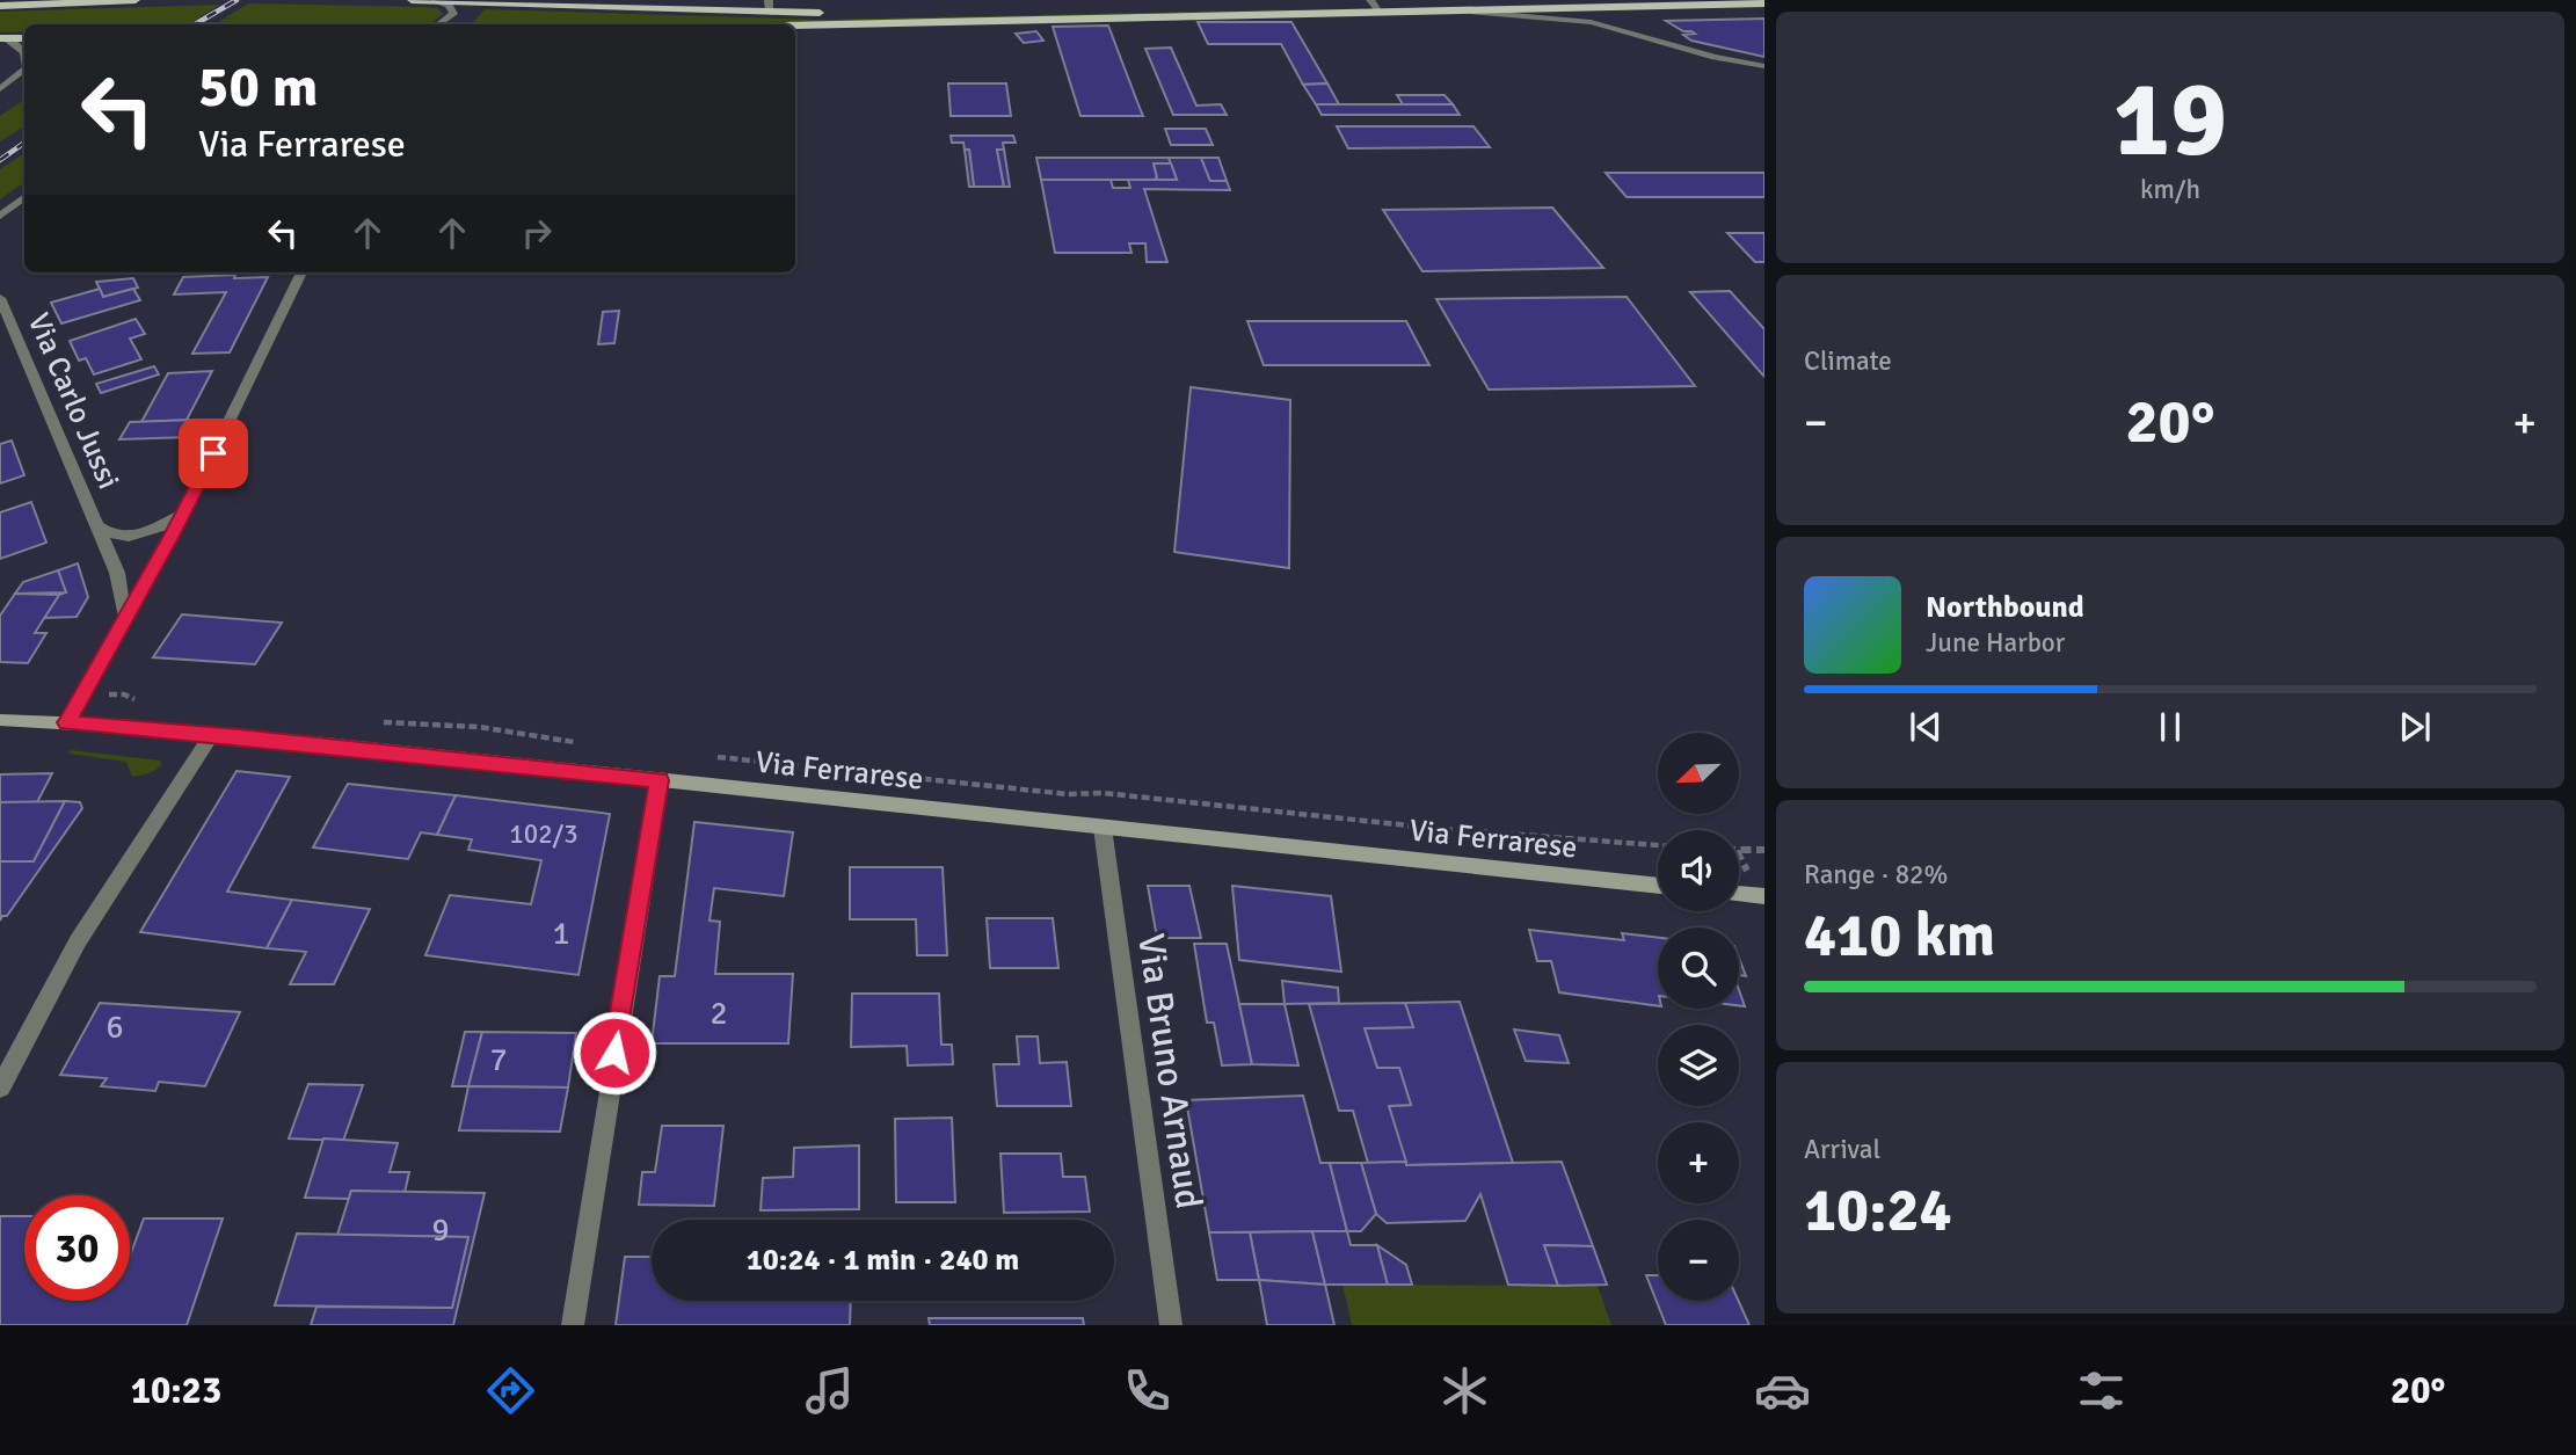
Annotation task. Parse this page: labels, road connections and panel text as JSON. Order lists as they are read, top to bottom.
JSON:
{
  "streets": {
    "main road": ["Via Ferrarese"],
    "street": ["Via Carlo Jussi", "Via Bruno Arnaud"]
  },
  "crossings": [
    ["Via Ferrarese", "Via Bruno Arnaud"]
  ],
  "house_numbers": [
    "102/3",
    "1",
    "2",
    "6",
    "7",
    "9"
  ],
  "north": "bottom left",
  "page": {
    "tile": [
      ["19", "km/h"],
      "Climate",
      ["Range · 82%", "410 km"],
      ["Arrival", "10:24"]
    ],
    "turn": ["50 m", "Via Ferrarese"],
    "heat": ["−", "20°", "+"],
    "song": ["Northbound", "June Harbor"],
    "map_buttons": ["+", "−"],
    "limit": "30",
    "trip": "10:24 · 1 min · 240 m",
    "tabs": ["10:23", "20°"]
  }
}
